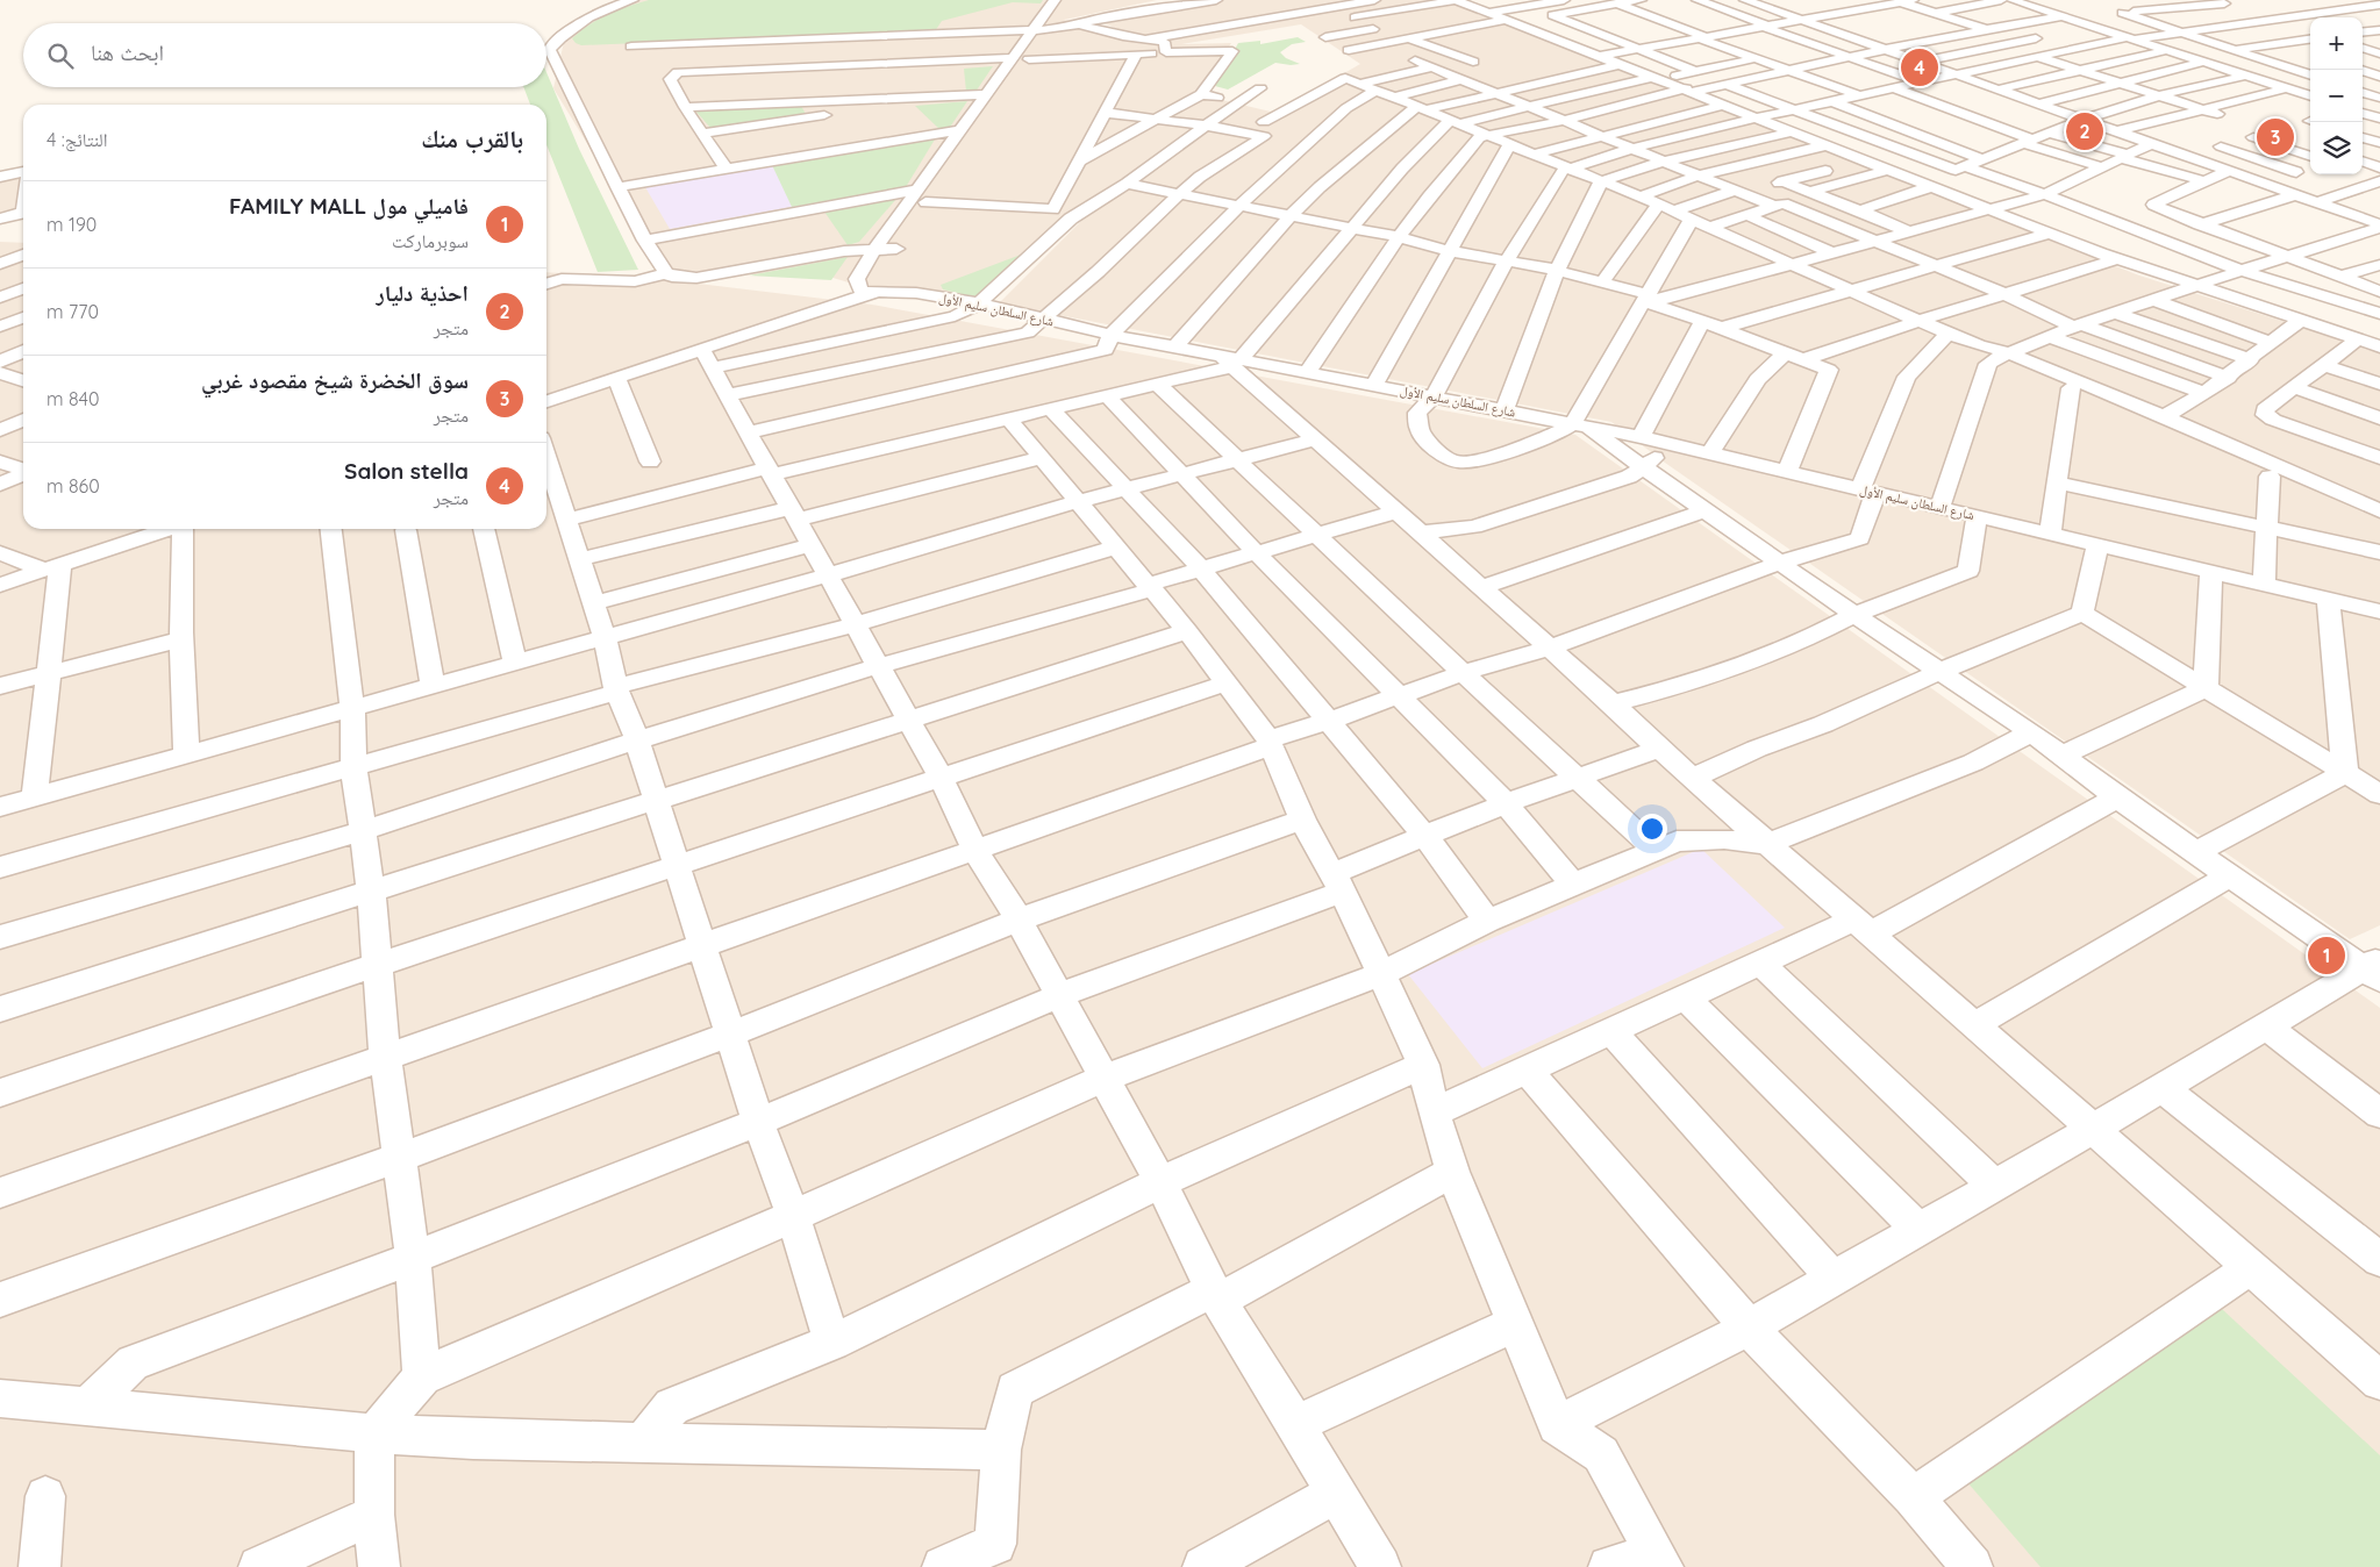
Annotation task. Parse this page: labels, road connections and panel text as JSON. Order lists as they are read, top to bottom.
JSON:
{
  "streets": {
    "street": ["شارع السلطان سليم الأول"]
  },
  "page": {
    "map_buttons": ["+", "−"],
    "search": "ابحث هنا",
    "pins": [
      "4",
      "2",
      "3",
      "1"
    ],
    "heading": ["بالقرب منك", "النتائج: 4"],
    "list": [
      {
        "mark": "1",
        "name": "فاميلي مول FAMILY MALL",
        "note": "سوبرماركت",
        "value": "190 m"
      },
      {
        "mark": "2",
        "name": "احذية دليار",
        "note": "متجر",
        "value": "770 m"
      },
      {
        "mark": "3",
        "name": "سوق الخضرة شيخ مقصود غربي",
        "note": "متجر",
        "value": "840 m"
      },
      {
        "mark": "4",
        "name": "Salon stella",
        "note": "متجر",
        "value": "860 m"
      }
    ]
  }
}
